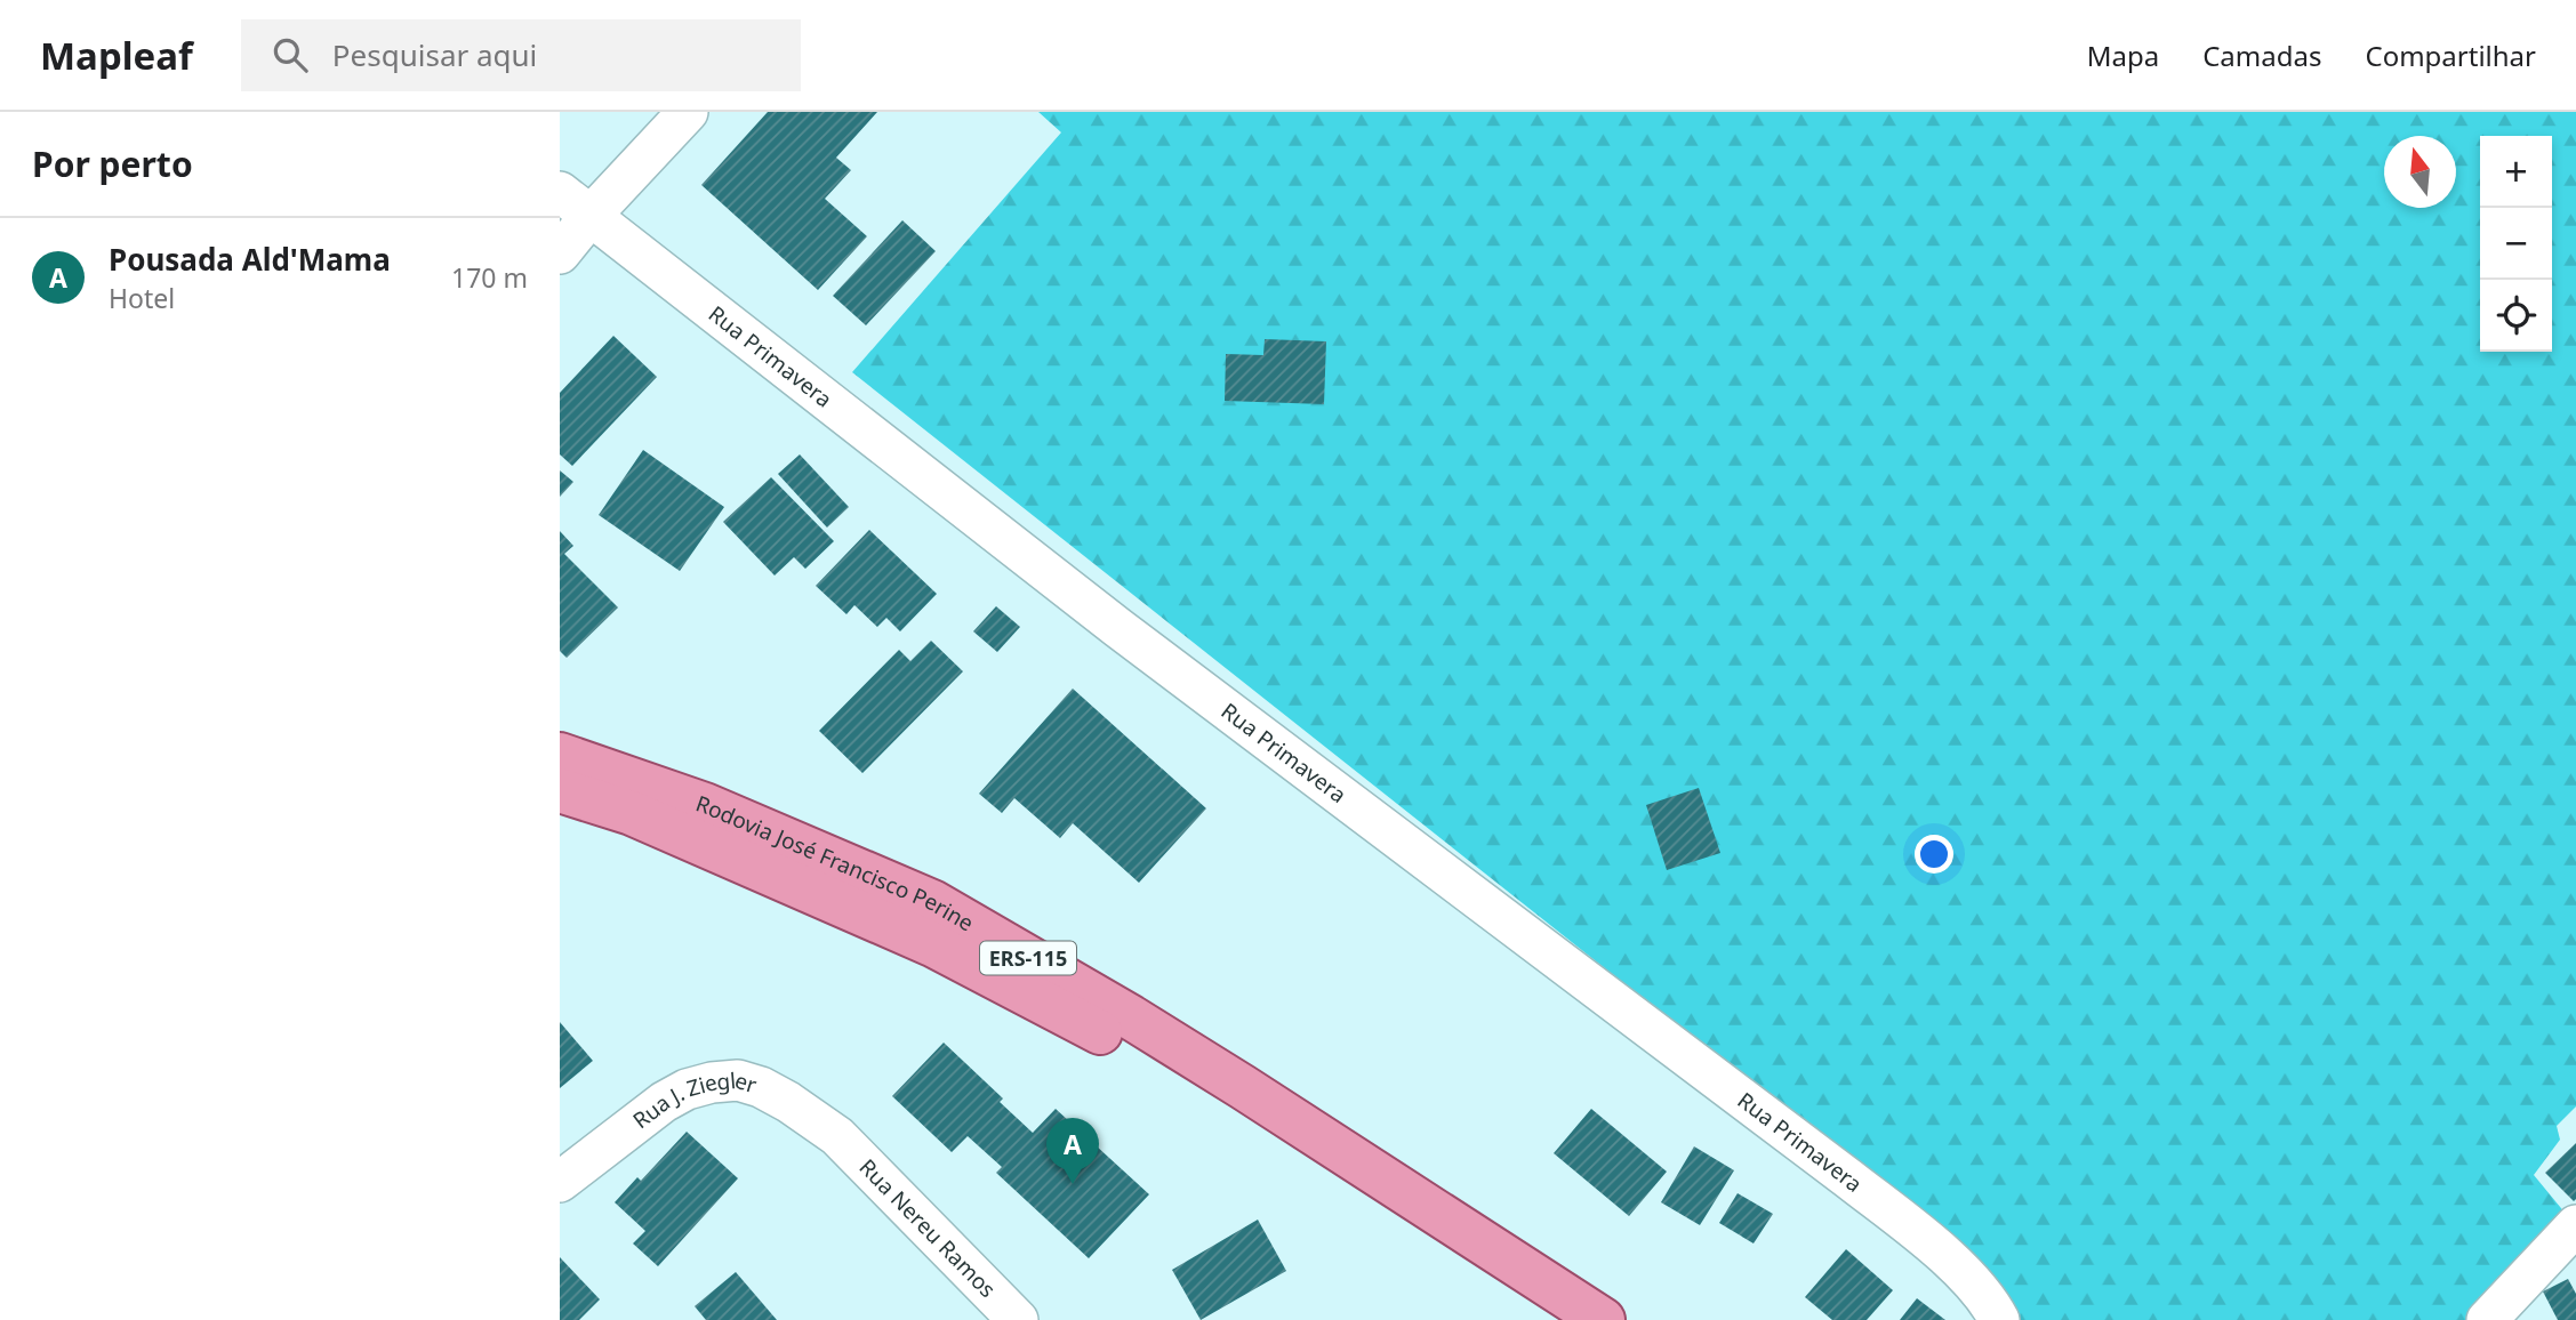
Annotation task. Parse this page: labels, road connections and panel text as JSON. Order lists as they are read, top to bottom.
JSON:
{
  "streets": {
    "main road": ["Rodovia José Francisco Perine", "ERS-115"],
    "street": ["Rua Primavera", "Rua J. Ziegler", "Rua Nereu Ramos"]
  },
  "crossings": [
    ["Rua J. Ziegler", "Rua Nereu Ramos"]
  ],
  "north": "top",
  "page": {
    "header": "Mapleaf",
    "search": "Pesquisar aqui",
    "nav": ["Mapa", "Camadas", "Compartilhar"],
    "heading": "Por perto",
    "map_buttons": ["+", "−"],
    "list": [
      {
        "mark": "A",
        "name": "Pousada Ald'Mama",
        "note": "Hotel",
        "value": "170 m"
      }
    ],
    "pins": "A"
  }
}
